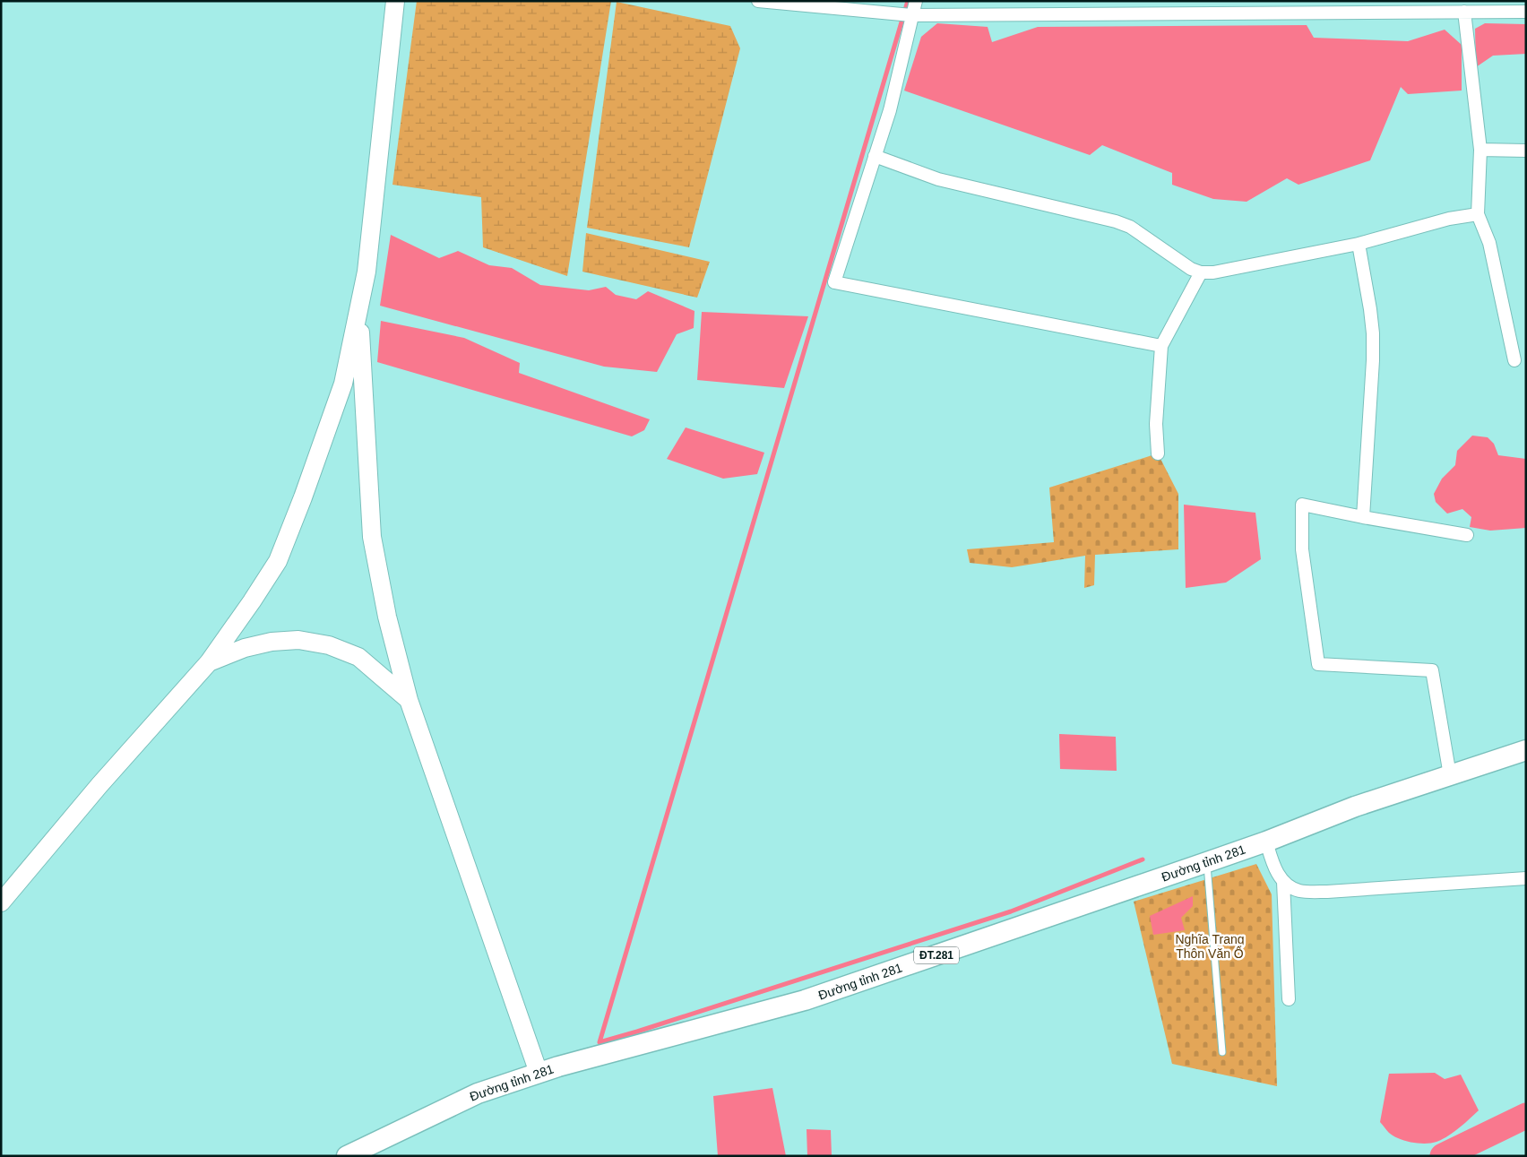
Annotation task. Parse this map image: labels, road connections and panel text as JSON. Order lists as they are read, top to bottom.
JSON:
{
  "streets": {
    "main road": ["Đường tỉnh 281", "ĐT.281"]
  },
  "parks": ["Nghĩa Trang Thôn Văn Ổ"]
}
